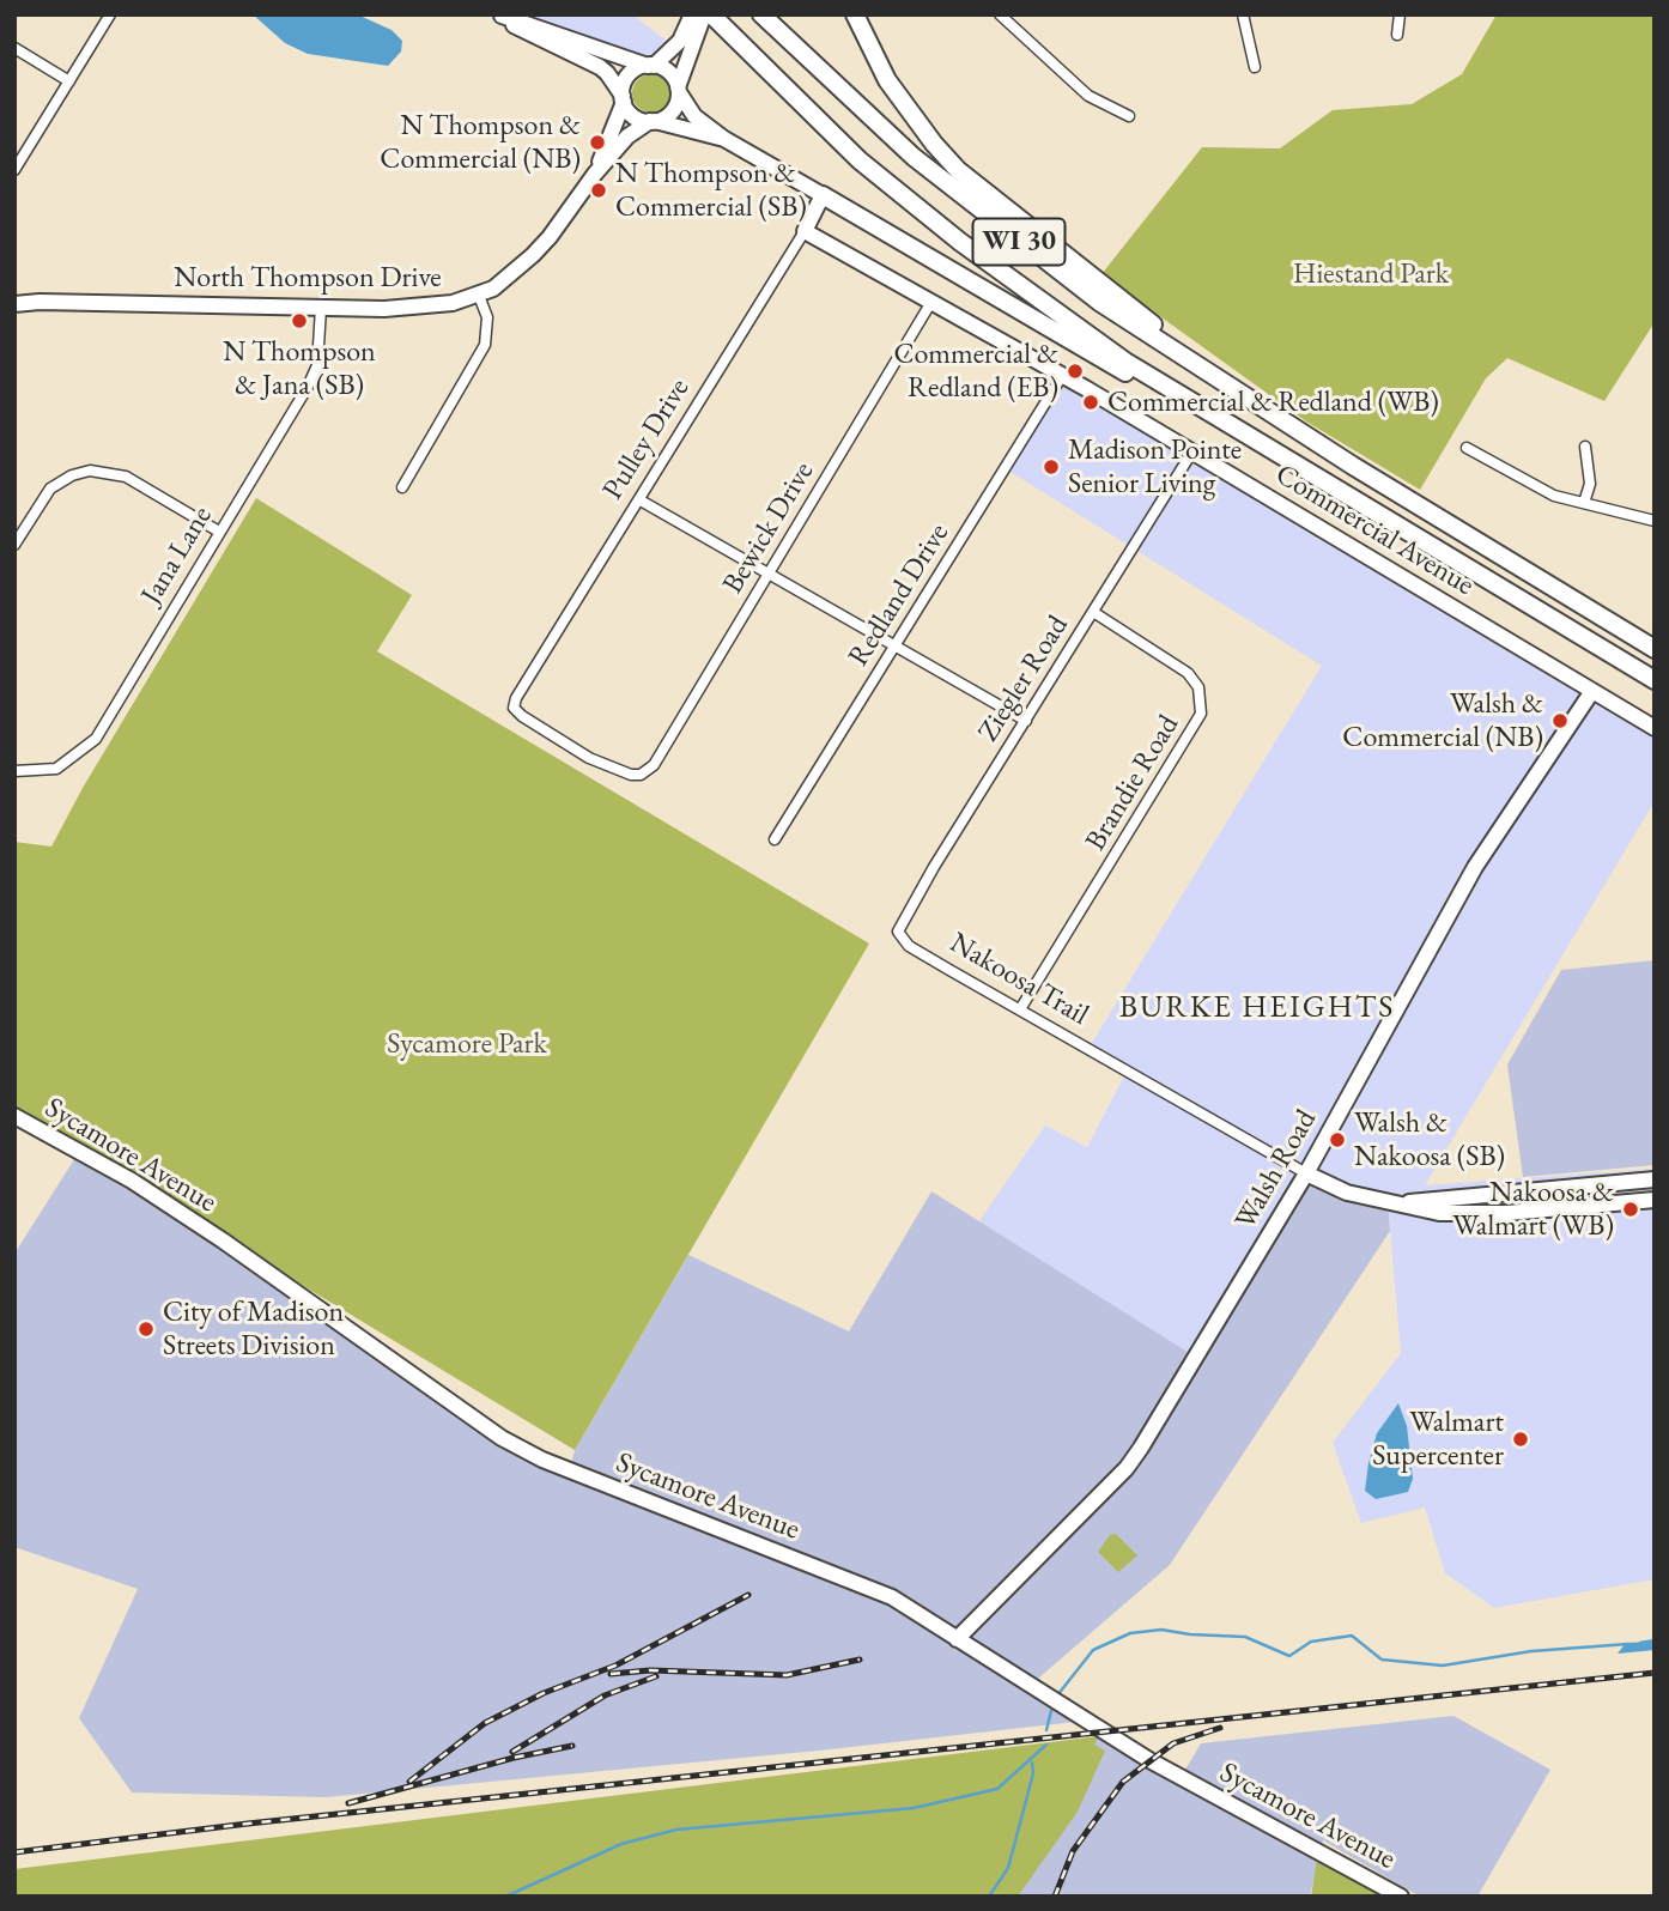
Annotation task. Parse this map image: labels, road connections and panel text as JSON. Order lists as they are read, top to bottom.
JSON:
{
  "streets": {
    "highway": ["WI 30"],
    "street": [
      "North Thompson Drive",
      "Pulley Drive",
      "Bewick Drive",
      "Commercial Avenue",
      "Jana Lane",
      "Redland Drive",
      "Ziegler Road",
      "Brandie Road",
      "Nakoosa Trail",
      "Sycamore Avenue",
      "Walsh Road"
    ]
  },
  "crossings": [
    ["North Thompson Drive", "Jana Lane"],
    ["Pulley Drive", "Bewick Drive"],
    ["Pulley Drive", "Commercial Avenue"],
    ["Bewick Drive", "Commercial Avenue"],
    ["Commercial Avenue", "Redland Drive"],
    ["Commercial Avenue", "Ziegler Road"],
    ["Commercial Avenue", "Walsh Road"],
    ["Ziegler Road", "Brandie Road"],
    ["Ziegler Road", "Nakoosa Trail"],
    ["Brandie Road", "Nakoosa Trail"],
    ["Nakoosa Trail", "Walsh Road"],
    ["Sycamore Avenue", "Walsh Road"]
  ],
  "districts": ["BURKE HEIGHTS"],
  "parks": ["Hiestand Park", "Sycamore Park"],
  "places": [
    "N Thompson & Commercial (NB)",
    "N Thompson & Commercial (SB)",
    "N Thompson & Jana (SB)",
    "Commercial & Redland (EB)",
    "Commercial & Redland (WB)",
    "Madison Pointe Senior Living",
    "Walsh & Commercial (NB)",
    "Walsh & Nakoosa (SB)",
    "Nakoosa & Walmart (WB)",
    "City of Madison Streets Division",
    "Walmart Supercenter"
  ]
}
